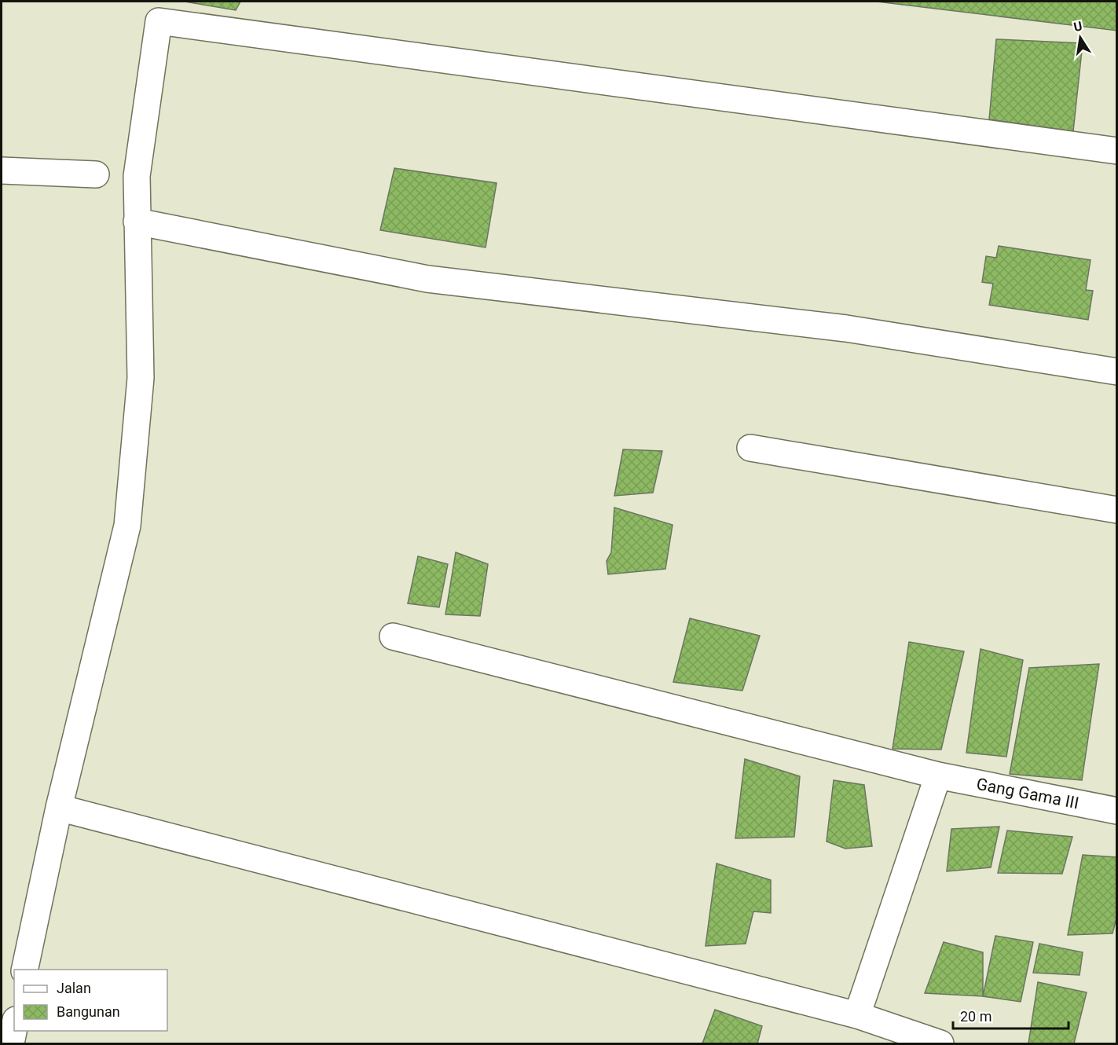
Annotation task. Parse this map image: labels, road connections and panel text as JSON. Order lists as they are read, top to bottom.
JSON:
{
  "streets": {
    "street": ["Gang Gama III"]
  },
  "legend": ["Jalan", "Bangunan"],
  "scale_bar": "20 m",
  "north": "top"
}
